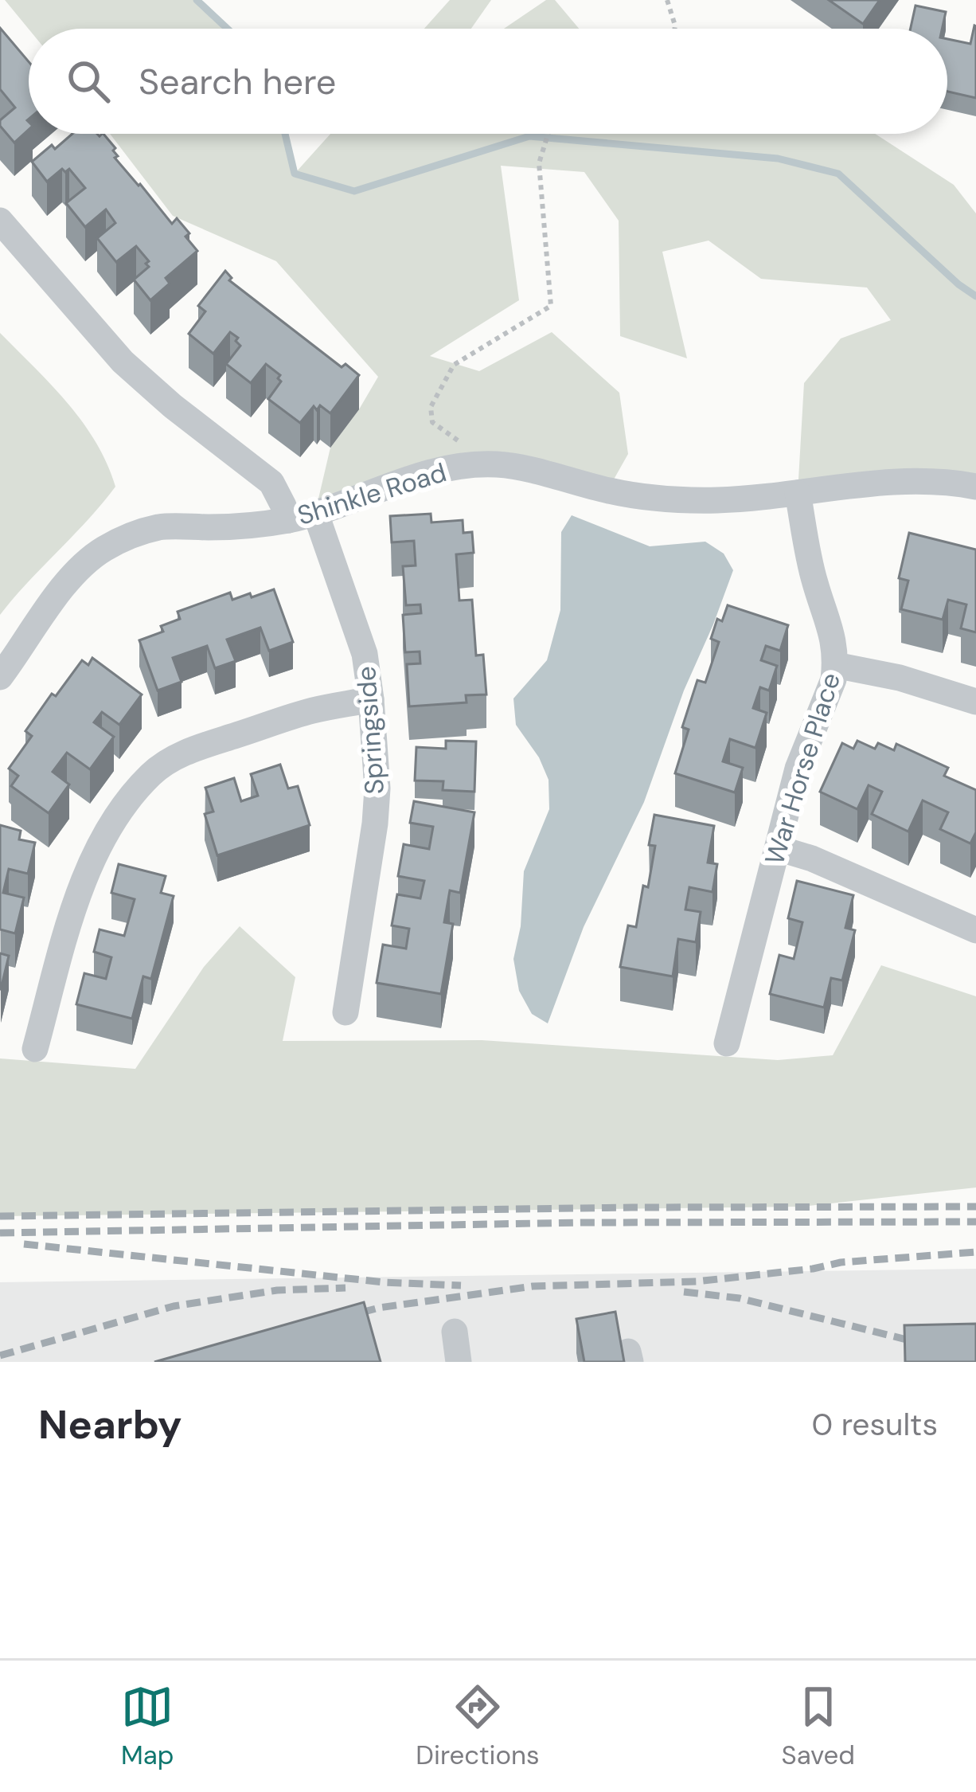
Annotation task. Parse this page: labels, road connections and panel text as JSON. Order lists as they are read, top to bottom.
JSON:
{
  "streets": {
    "street": ["Shinkle Road", "Springside", "War Horse Place"]
  },
  "crossings": [
    ["Shinkle Road", "Springside"],
    ["Shinkle Road", "War Horse Place"]
  ],
  "page": {
    "search": "Search here",
    "heading": ["Nearby", "0 results"],
    "nav": ["Map", "Directions", "Saved"]
  }
}
